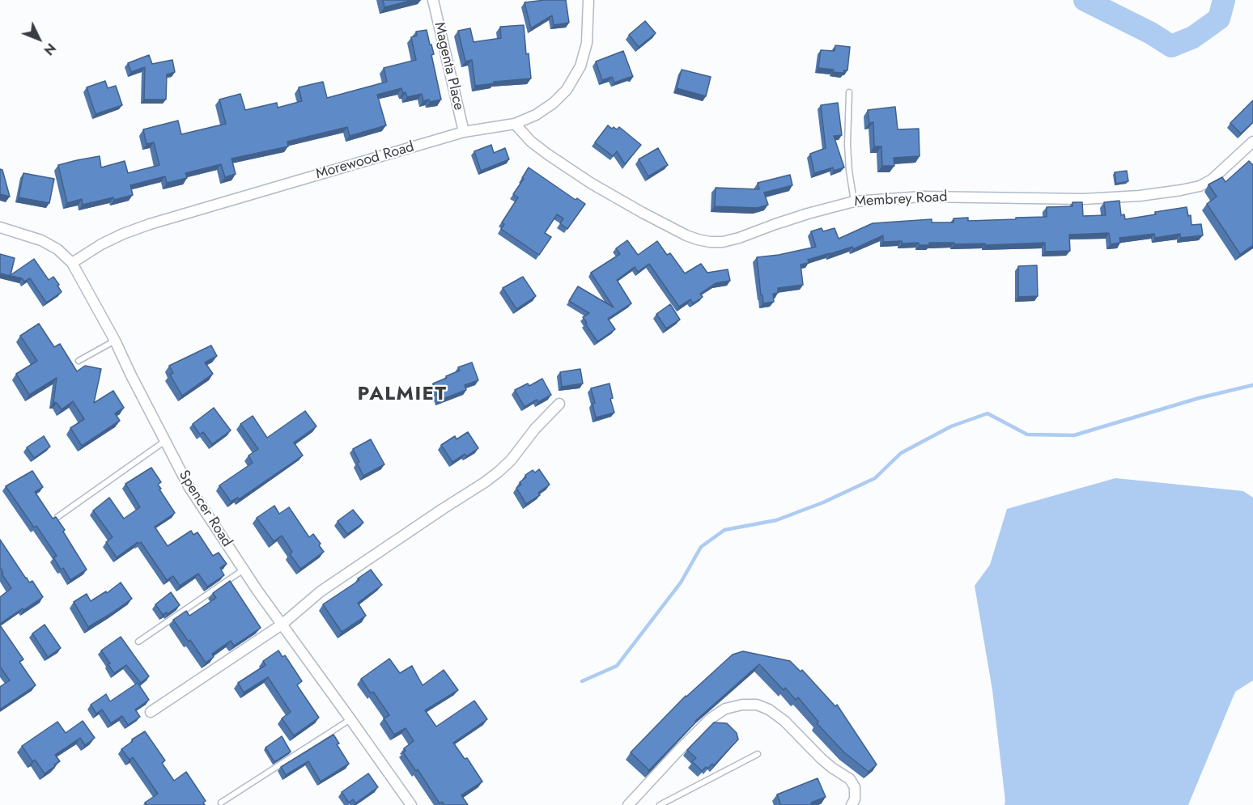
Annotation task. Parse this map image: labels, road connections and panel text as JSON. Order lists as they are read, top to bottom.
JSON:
{
  "streets": {
    "street": [
      "Magenta Place",
      "Morewood Road",
      "Membrey Road",
      "Spencer Road"
    ]
  },
  "crossings": [
    ["Magenta Place", "Morewood Road"],
    ["Morewood Road", "Membrey Road"],
    ["Morewood Road", "Spencer Road"]
  ],
  "districts": ["PALMIET"],
  "north": "bottom right"
}
